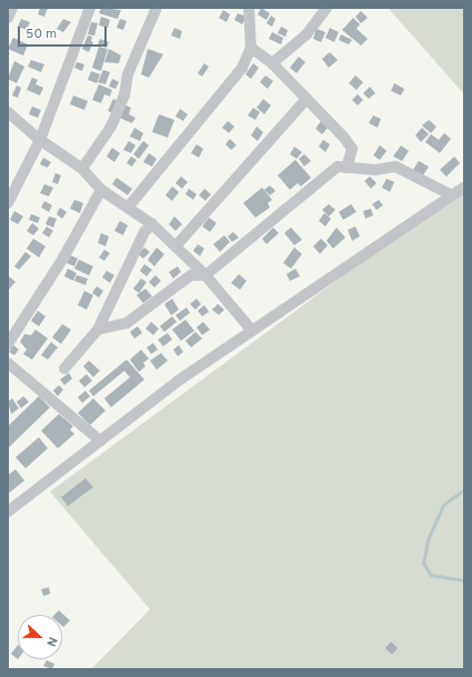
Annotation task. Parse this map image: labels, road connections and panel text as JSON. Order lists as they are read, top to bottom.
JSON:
{
  "scale_bar": "50 m",
  "north": "right"
}
